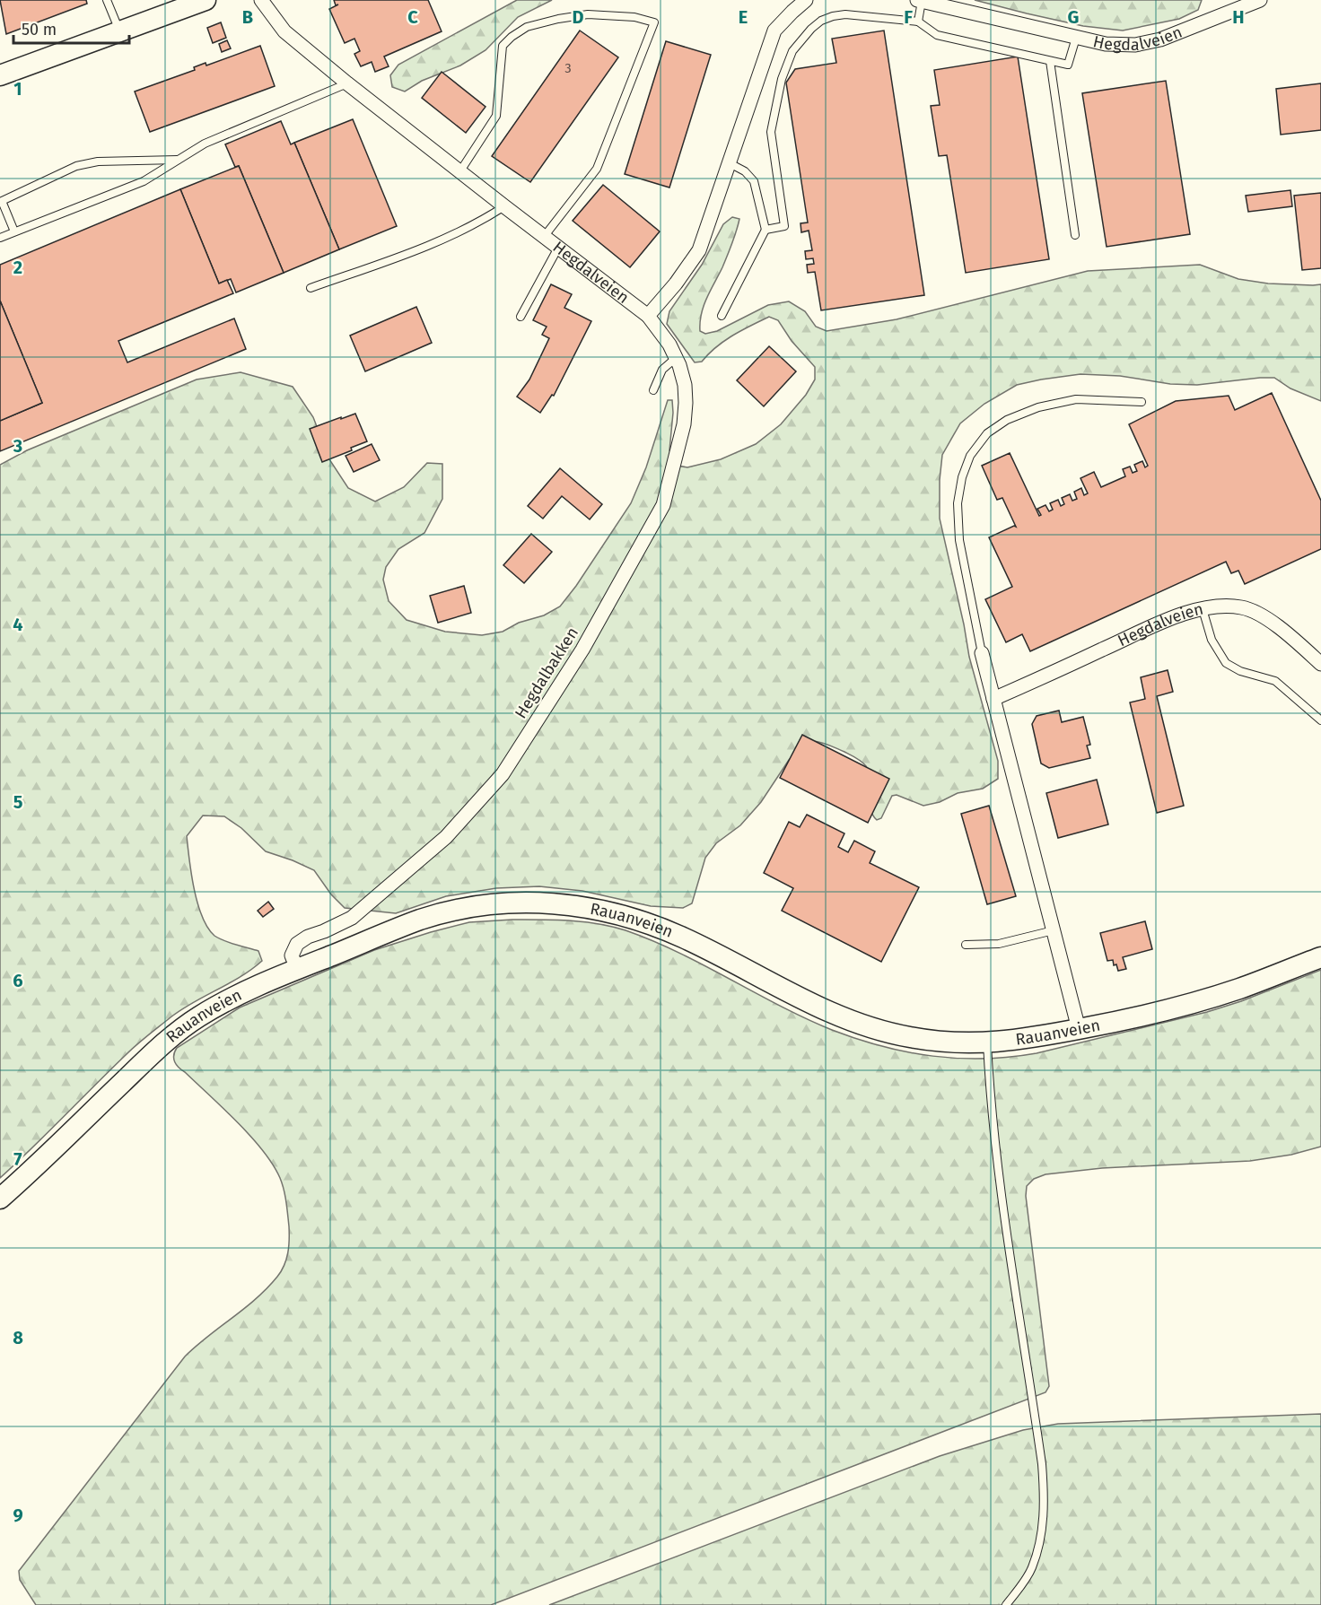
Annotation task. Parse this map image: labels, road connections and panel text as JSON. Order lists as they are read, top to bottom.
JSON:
{
  "streets": {
    "main road": ["Rauanveien"],
    "street": ["Hegdalveien", "Hegdalbakken"]
  },
  "crossings": [
    ["Hegdalveien", "Hegdalbakken"],
    ["Hegdalbakken", "Rauanveien"]
  ],
  "house_numbers": ["3"],
  "scale_bar": "50 m",
  "grid": {
    "columns": [
      "B",
      "C",
      "D",
      "E",
      "F",
      "G",
      "H"
    ],
    "rows": [
      "1",
      "2",
      "3",
      "4",
      "5",
      "6",
      "7",
      "8",
      "9"
    ]
  }
}
